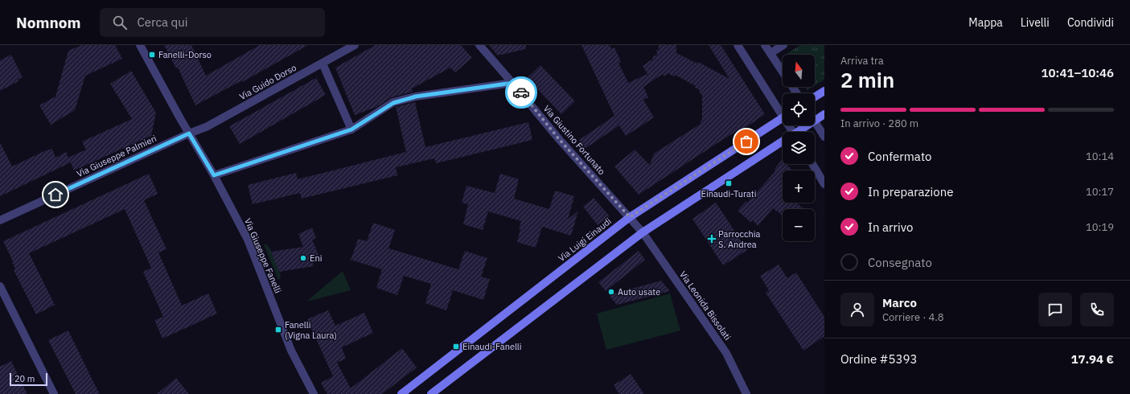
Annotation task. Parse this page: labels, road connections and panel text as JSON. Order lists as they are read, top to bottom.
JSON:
{
  "streets": {
    "main road": ["Via Luigi Einaudi"],
    "street": [
      "Via Guido Dorso",
      "Via Giustino Fortunato",
      "Via Giuseppe Palmieri",
      "Via Giuseppe Fanelli",
      "Via Leonida Bissolati"
    ]
  },
  "crossings": [
    ["Via Guido Dorso", "Via Giuseppe Palmieri"],
    ["Via Guido Dorso", "Via Giuseppe Fanelli"],
    ["Via Giustino Fortunato", "Via Luigi Einaudi"],
    ["Via Giustino Fortunato", "Via Leonida Bissolati"],
    ["Via Giuseppe Palmieri", "Via Giuseppe Fanelli"]
  ],
  "places": {
    "transit": [
      "Fanelli-Dorso",
      "Einaudi-Turati",
      "Fanelli (Vigna Laura)",
      "Einaudi-Fanelli"
    ],
    "health": ["Parrocchia S. Andrea"],
    "other": ["Eni", "Auto usate"]
  },
  "scale_bar": "20 m",
  "north": "top",
  "page": {
    "header": "Nomnom",
    "search": "Cerca qui",
    "nav": ["Mappa", "Livelli", "Condividi"],
    "heading": ["2 min", "Arriva tra", "10:41–10:46"],
    "panel": [
      "Marco",
      "Corriere · 4.8",
      "Ordine #5393",
      "17.94 €"
    ],
    "map_buttons": ["+", "−"],
    "bar": "In arrivo · 280 m",
    "list": [
      ["Confermato", "10:14"],
      ["In preparazione", "10:17"],
      ["In arrivo", "10:19"],
      "Consegnato"
    ],
    "scale": "20 m"
  }
}
